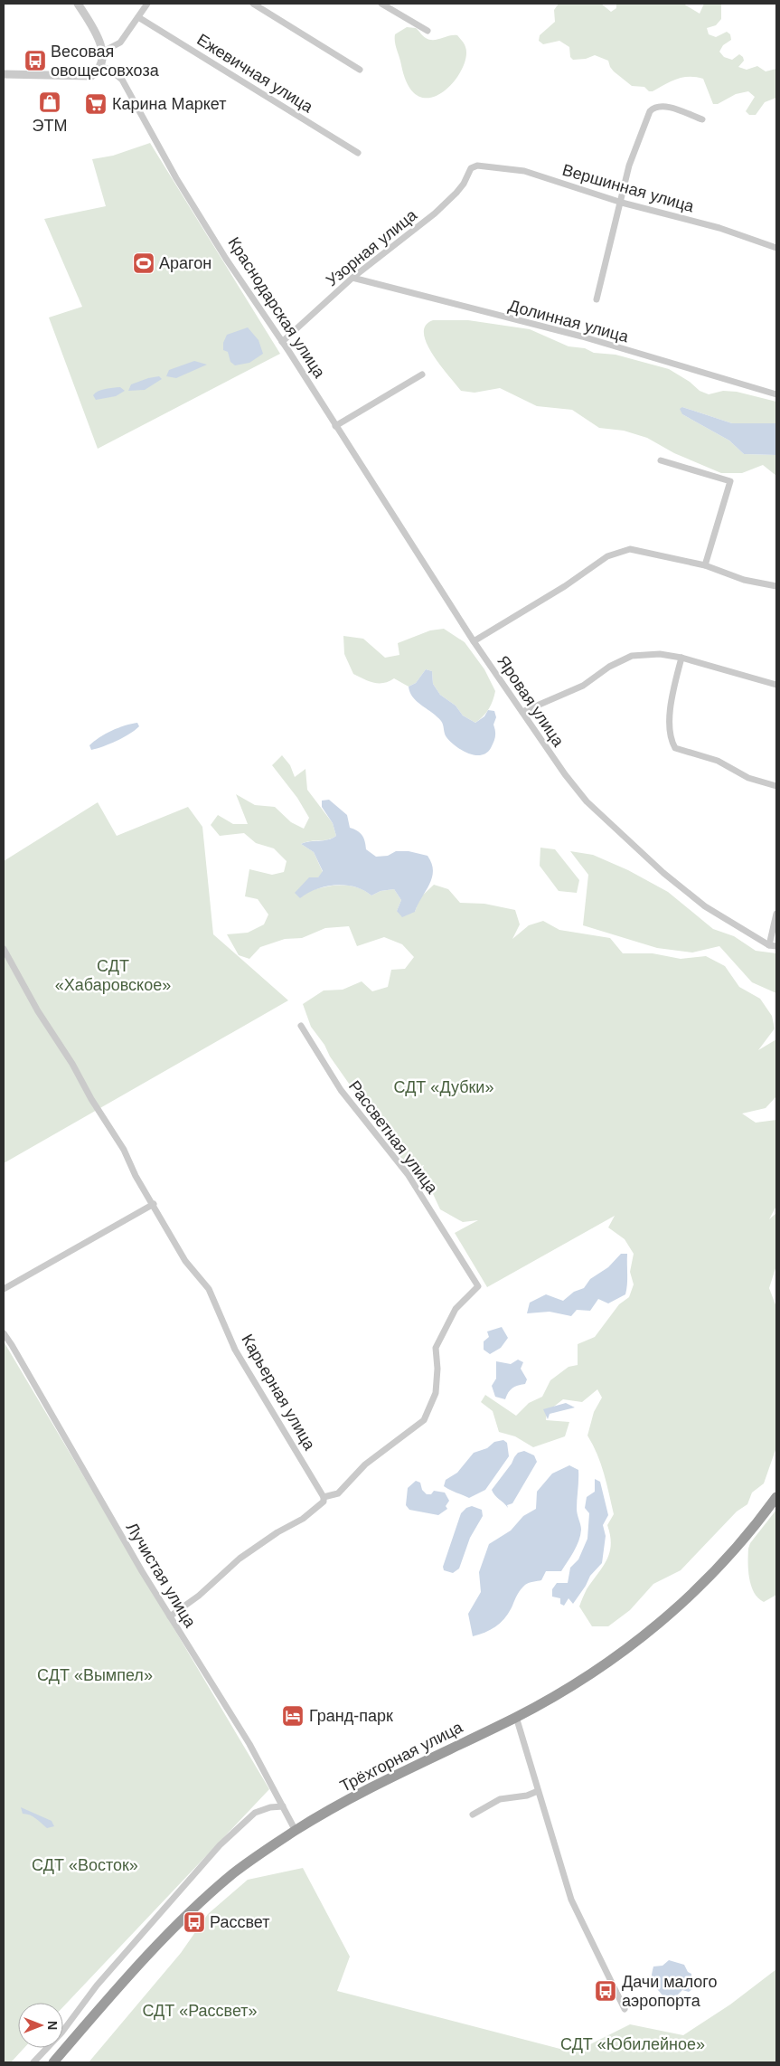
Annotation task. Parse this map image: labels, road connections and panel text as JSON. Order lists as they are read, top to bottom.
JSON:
{
  "streets": {
    "highway": ["Трёхгорная улица"],
    "street": [
      "Ежевичная улица",
      "Вершинная улица",
      "Узорная улица",
      "Краснодарская улица",
      "Долинная улица",
      "Яровая улица",
      "Рассветная улица",
      "Карьерная улица",
      "Лучистая улица"
    ]
  },
  "crossings": [
    ["Вершинная улица", "Узорная улица"],
    ["Узорная улица", "Краснодарская улица"],
    ["Узорная улица", "Долинная улица"],
    ["Краснодарская улица", "Яровая улица"],
    ["Рассветная улица", "Карьерная улица"],
    ["Лучистая улица", "Трёхгорная улица"]
  ],
  "parks": [
    "СДТ «Хабаровское»",
    "СДТ «Дубки»",
    "СДТ «Вымпел»",
    "СДТ «Восток»",
    "СДТ «Рассвет»",
    "СДТ «Юбилейное»"
  ],
  "places": {
    "bus stop": ["Весовая овощесовхоза", "Рассвет", "Дачи малого аэропорта"],
    "shop": ["ЭТМ"],
    "supermarket": ["Карина Маркет"],
    "sports": ["Арагон"],
    "hotel": ["Гранд-парк"]
  },
  "north": "right"
}
